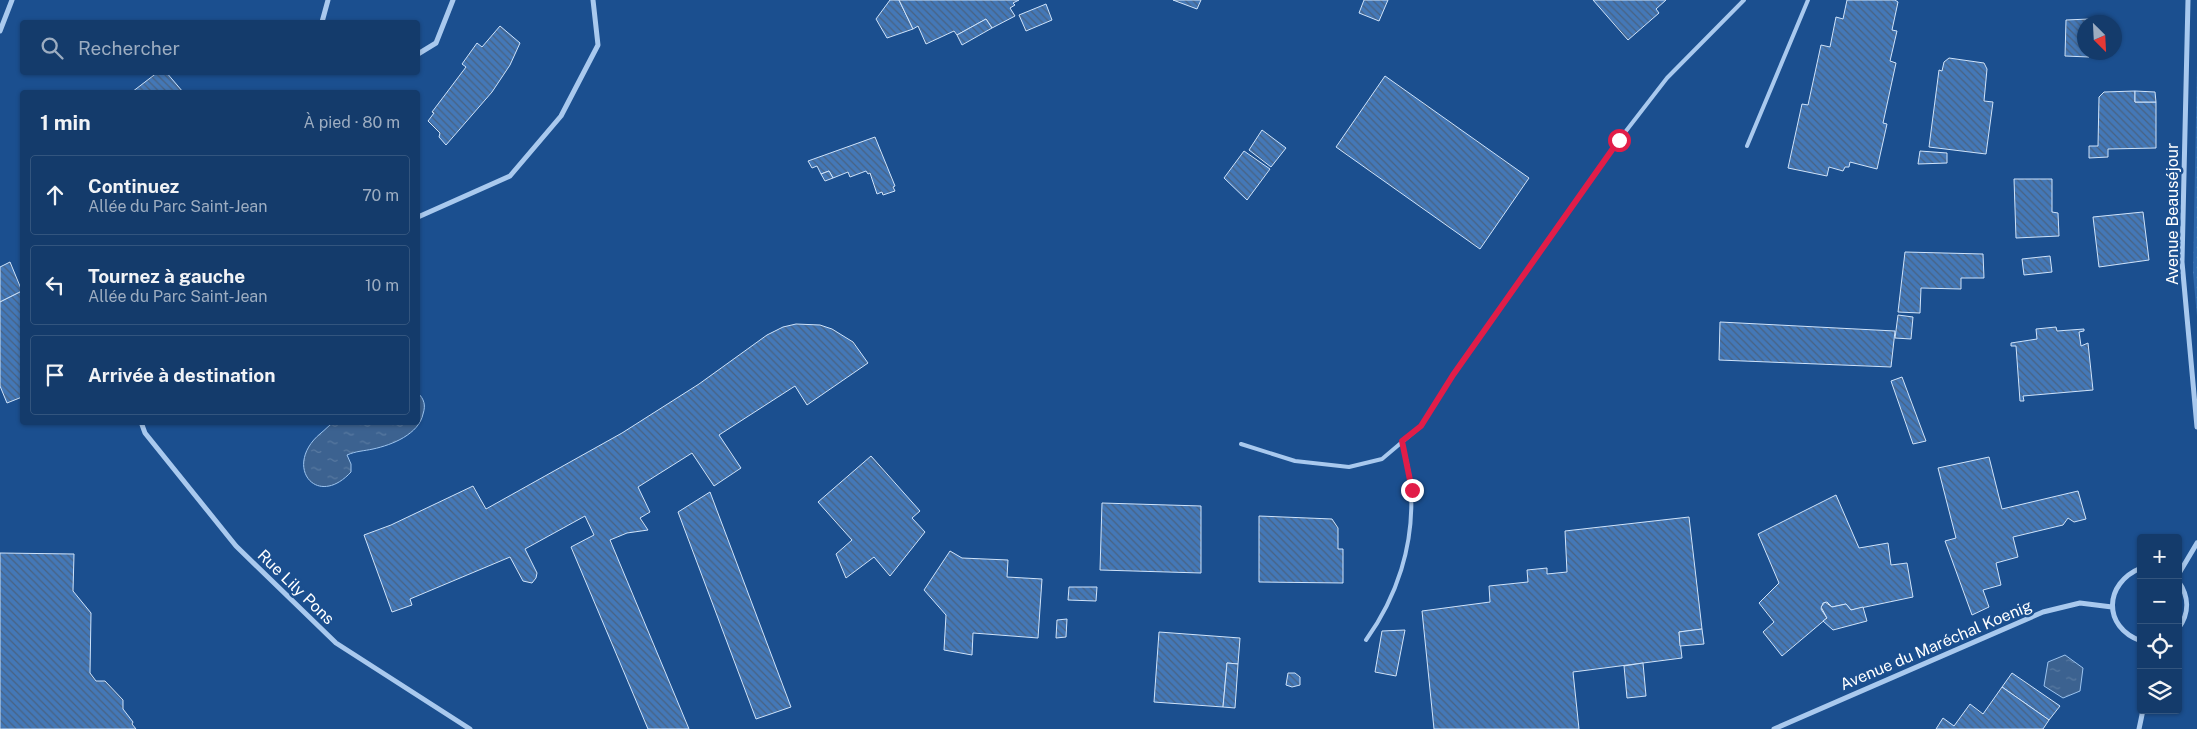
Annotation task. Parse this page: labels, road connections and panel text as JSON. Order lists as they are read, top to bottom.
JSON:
{
  "streets": {
    "street": ["Avenue Beauséjour", "Rue Lily Pons", "Avenue du Maréchal Koenig"]
  },
  "north": "bottom right",
  "page": {
    "search": "Rechercher",
    "heading": ["1 min", "À pied · 80 m"],
    "list": [
      ["Continuez", "Allée du Parc Saint-Jean", "70 m"],
      ["Tournez à gauche", "Allée du Parc Saint-Jean", "10 m"],
      "Arrivée à destination"
    ],
    "map_buttons": ["+", "−"]
  }
}
